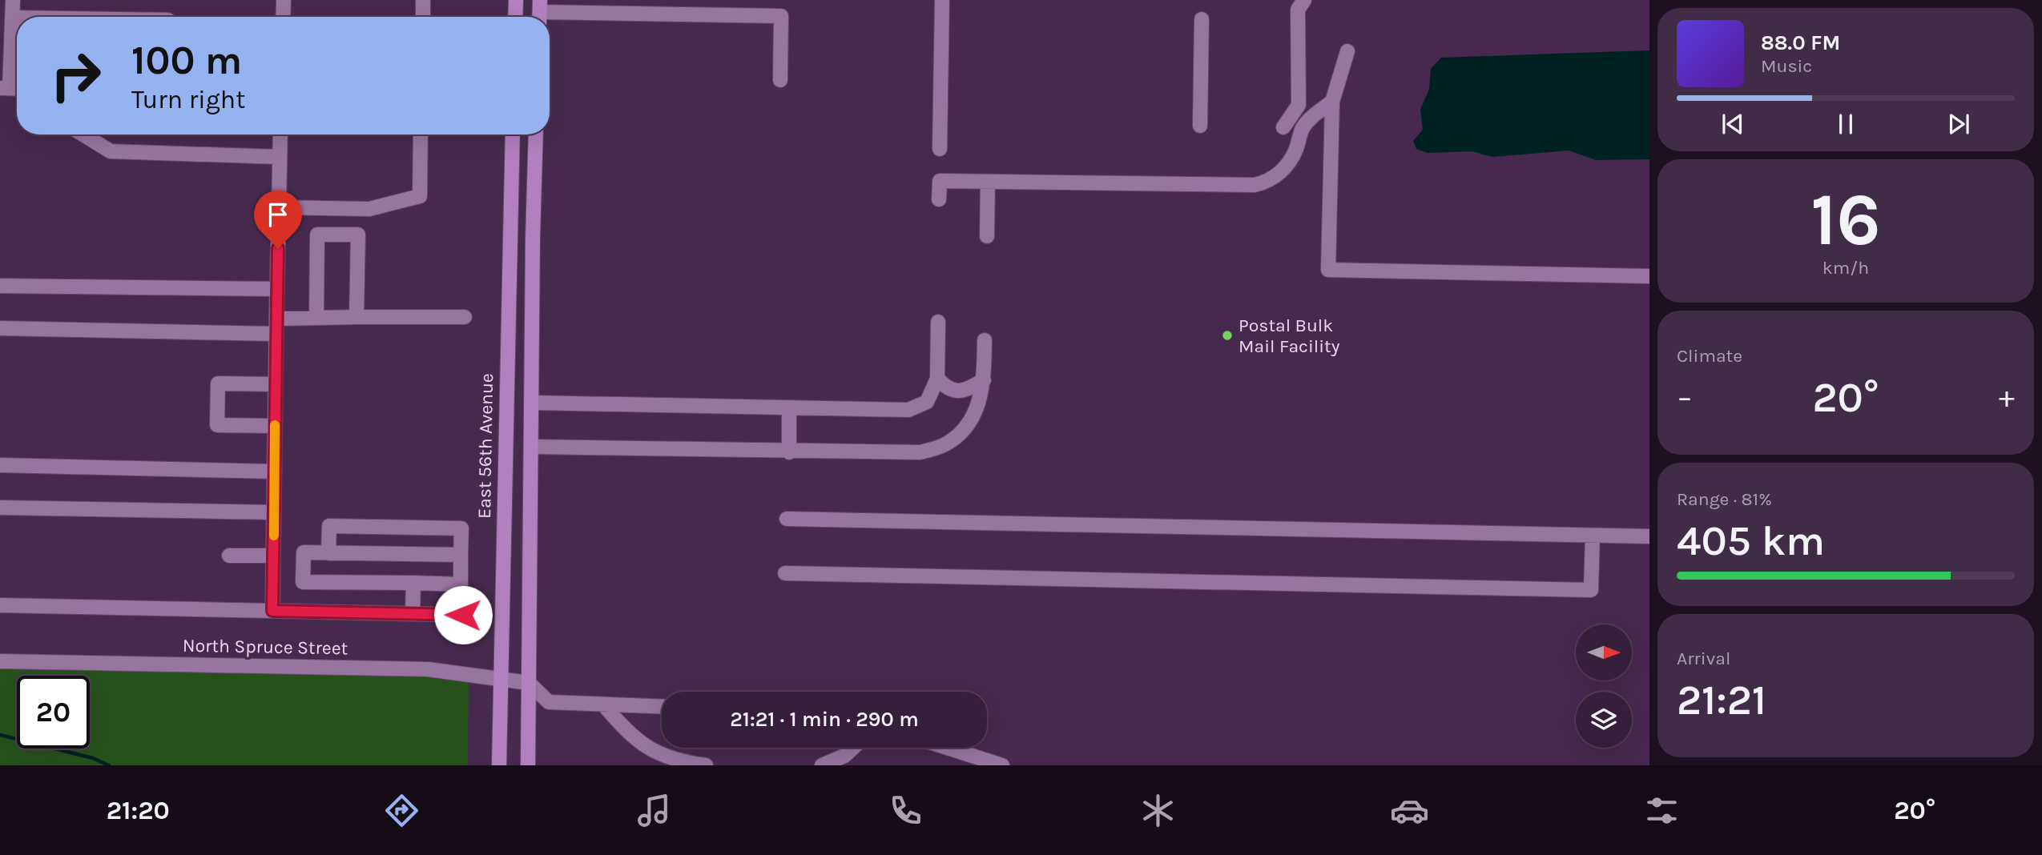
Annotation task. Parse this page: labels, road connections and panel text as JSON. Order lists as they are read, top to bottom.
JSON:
{
  "streets": {
    "main road": ["East 56th Avenue"],
    "street": ["North Spruce Street"]
  },
  "crossings": [
    ["East 56th Avenue", "North Spruce Street"]
  ],
  "places": ["Postal Bulk Mail Facility"],
  "north": "right",
  "page": {
    "turn": ["100 m", "Turn right"],
    "song": ["88.0 FM", "Music"],
    "tile": [
      ["16", "km/h"],
      "Climate",
      ["Range · 81%", "405 km"],
      ["Arrival", "21:21"]
    ],
    "heat": ["−", "20°", "+"],
    "limit": "20",
    "trip": "21:21 · 1 min · 290 m",
    "tabs": ["21:20", "20°"]
  }
}
